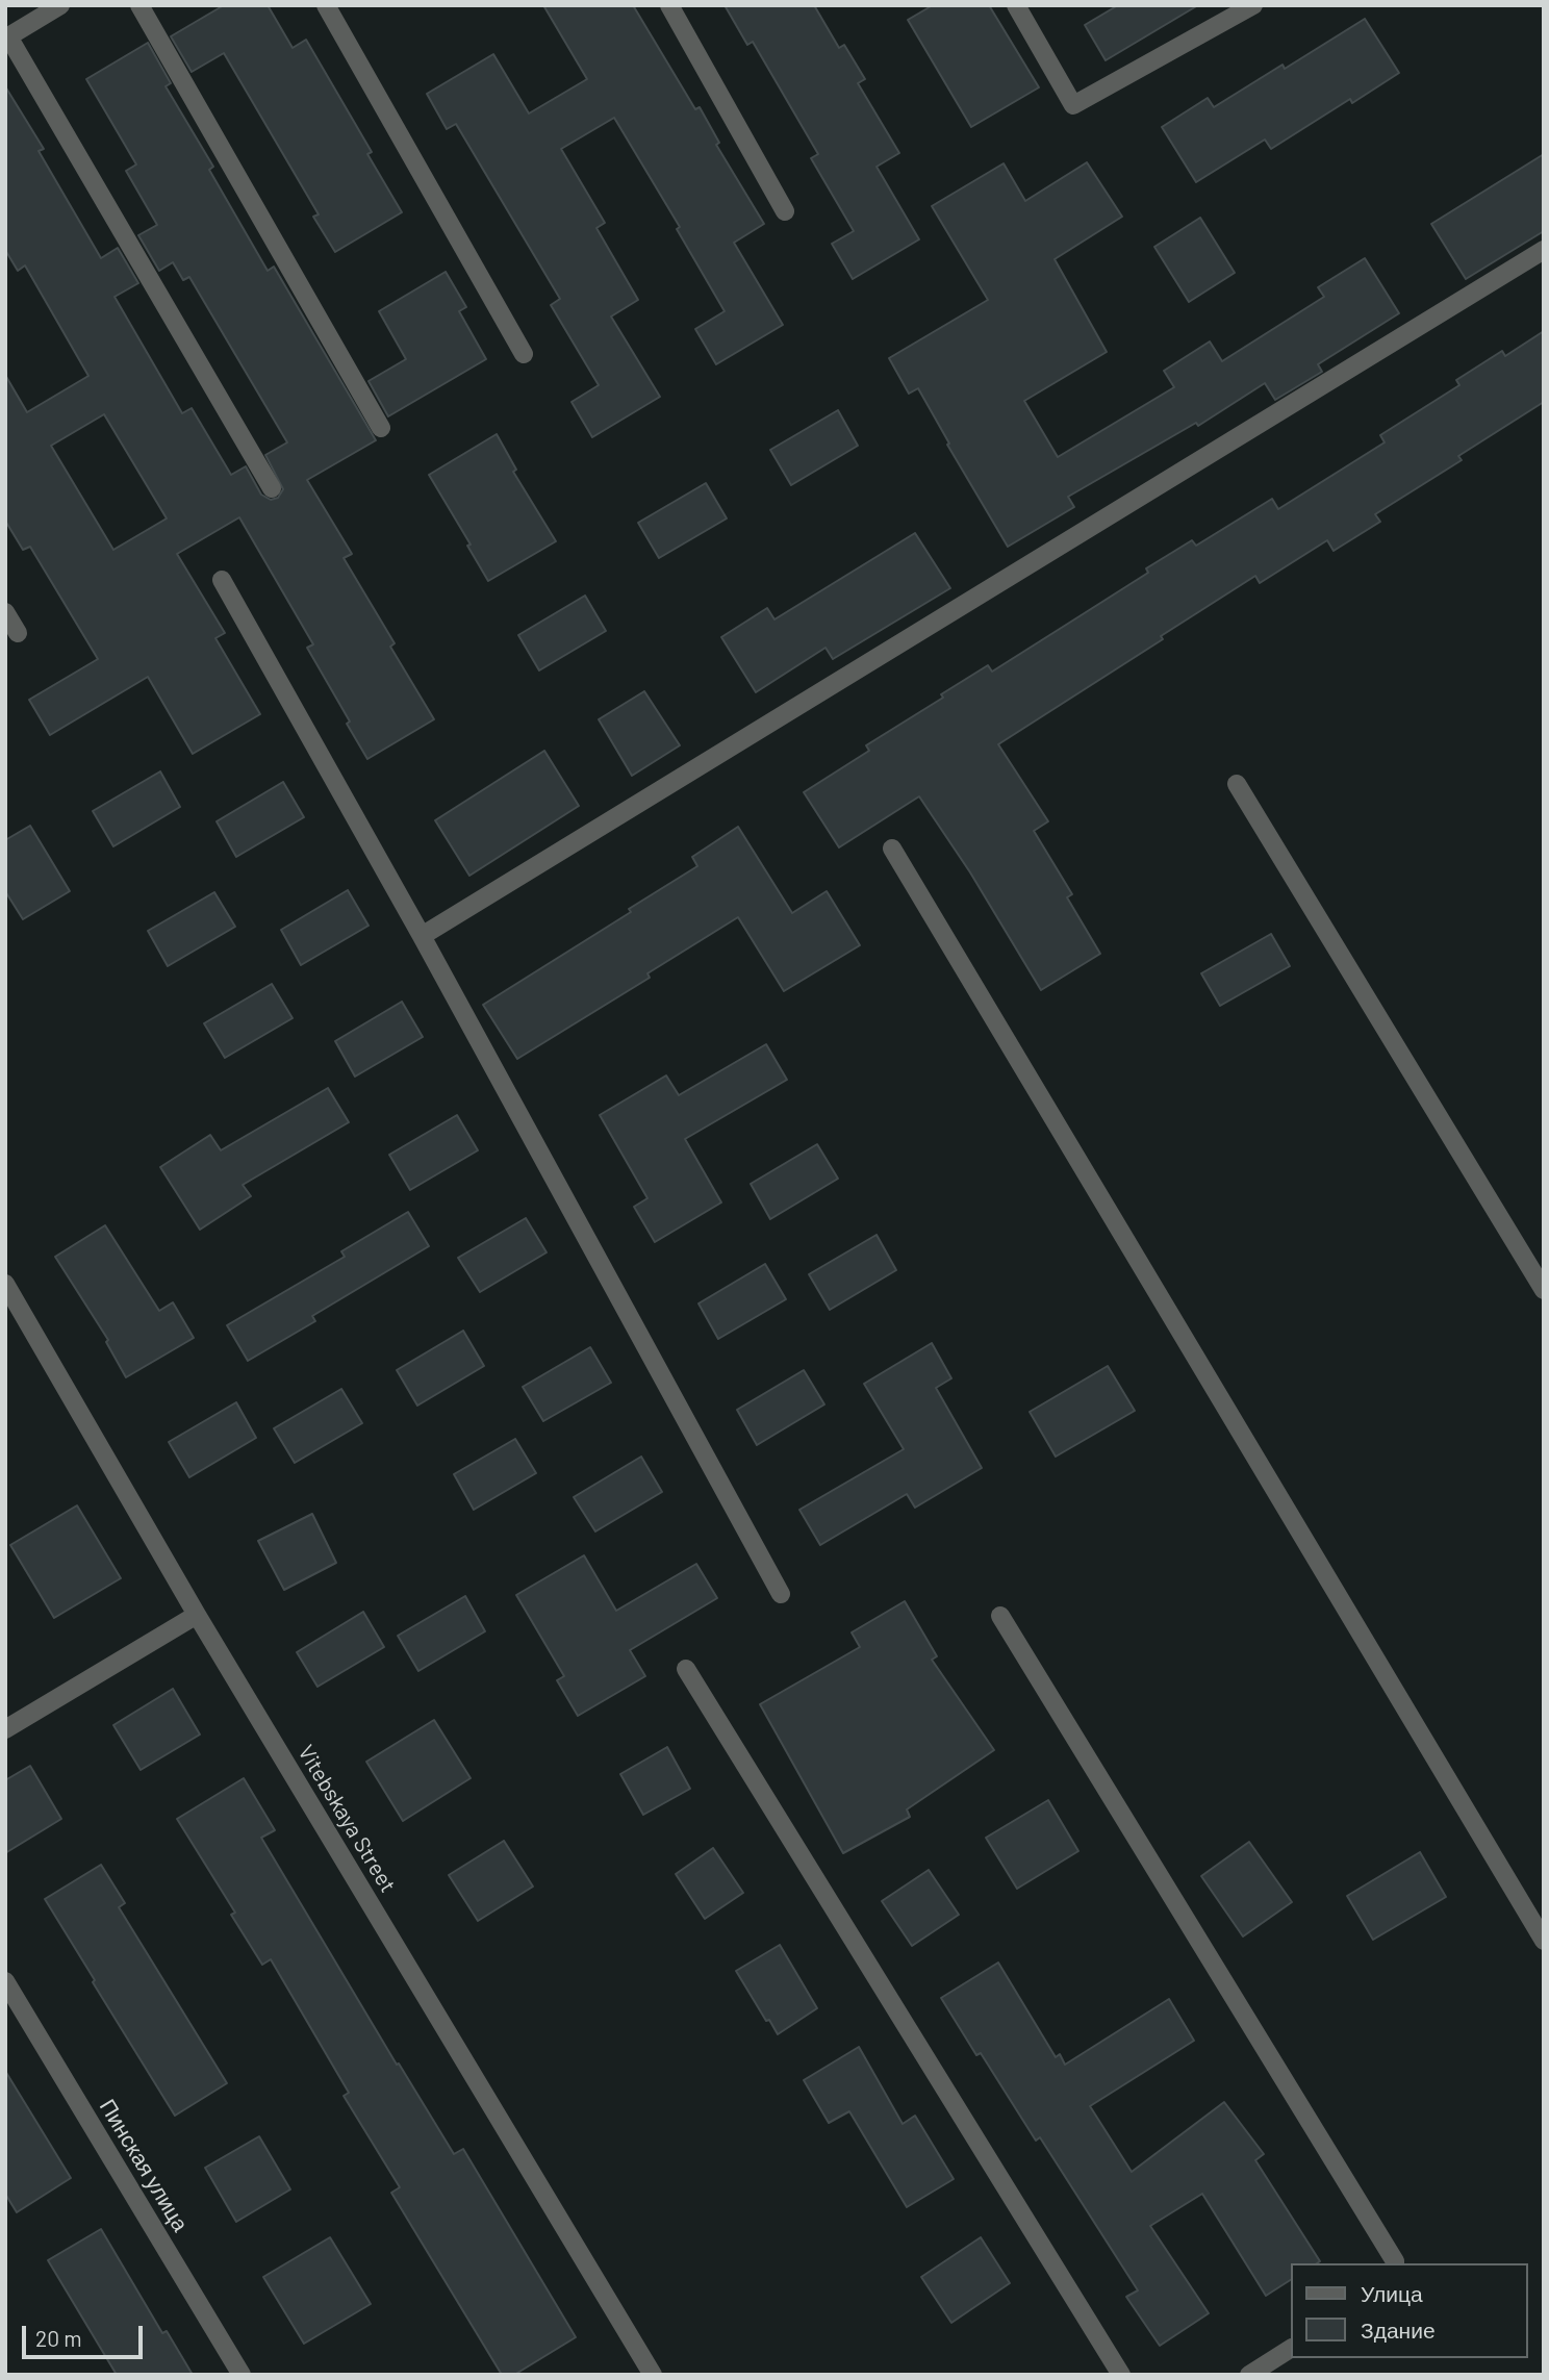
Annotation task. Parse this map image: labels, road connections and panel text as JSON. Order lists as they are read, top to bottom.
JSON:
{
  "streets": {
    "street": ["Vitebskaya Street", "Пинская улица"]
  },
  "legend": ["Улица", "Здание"],
  "scale_bar": "20 m"
}
